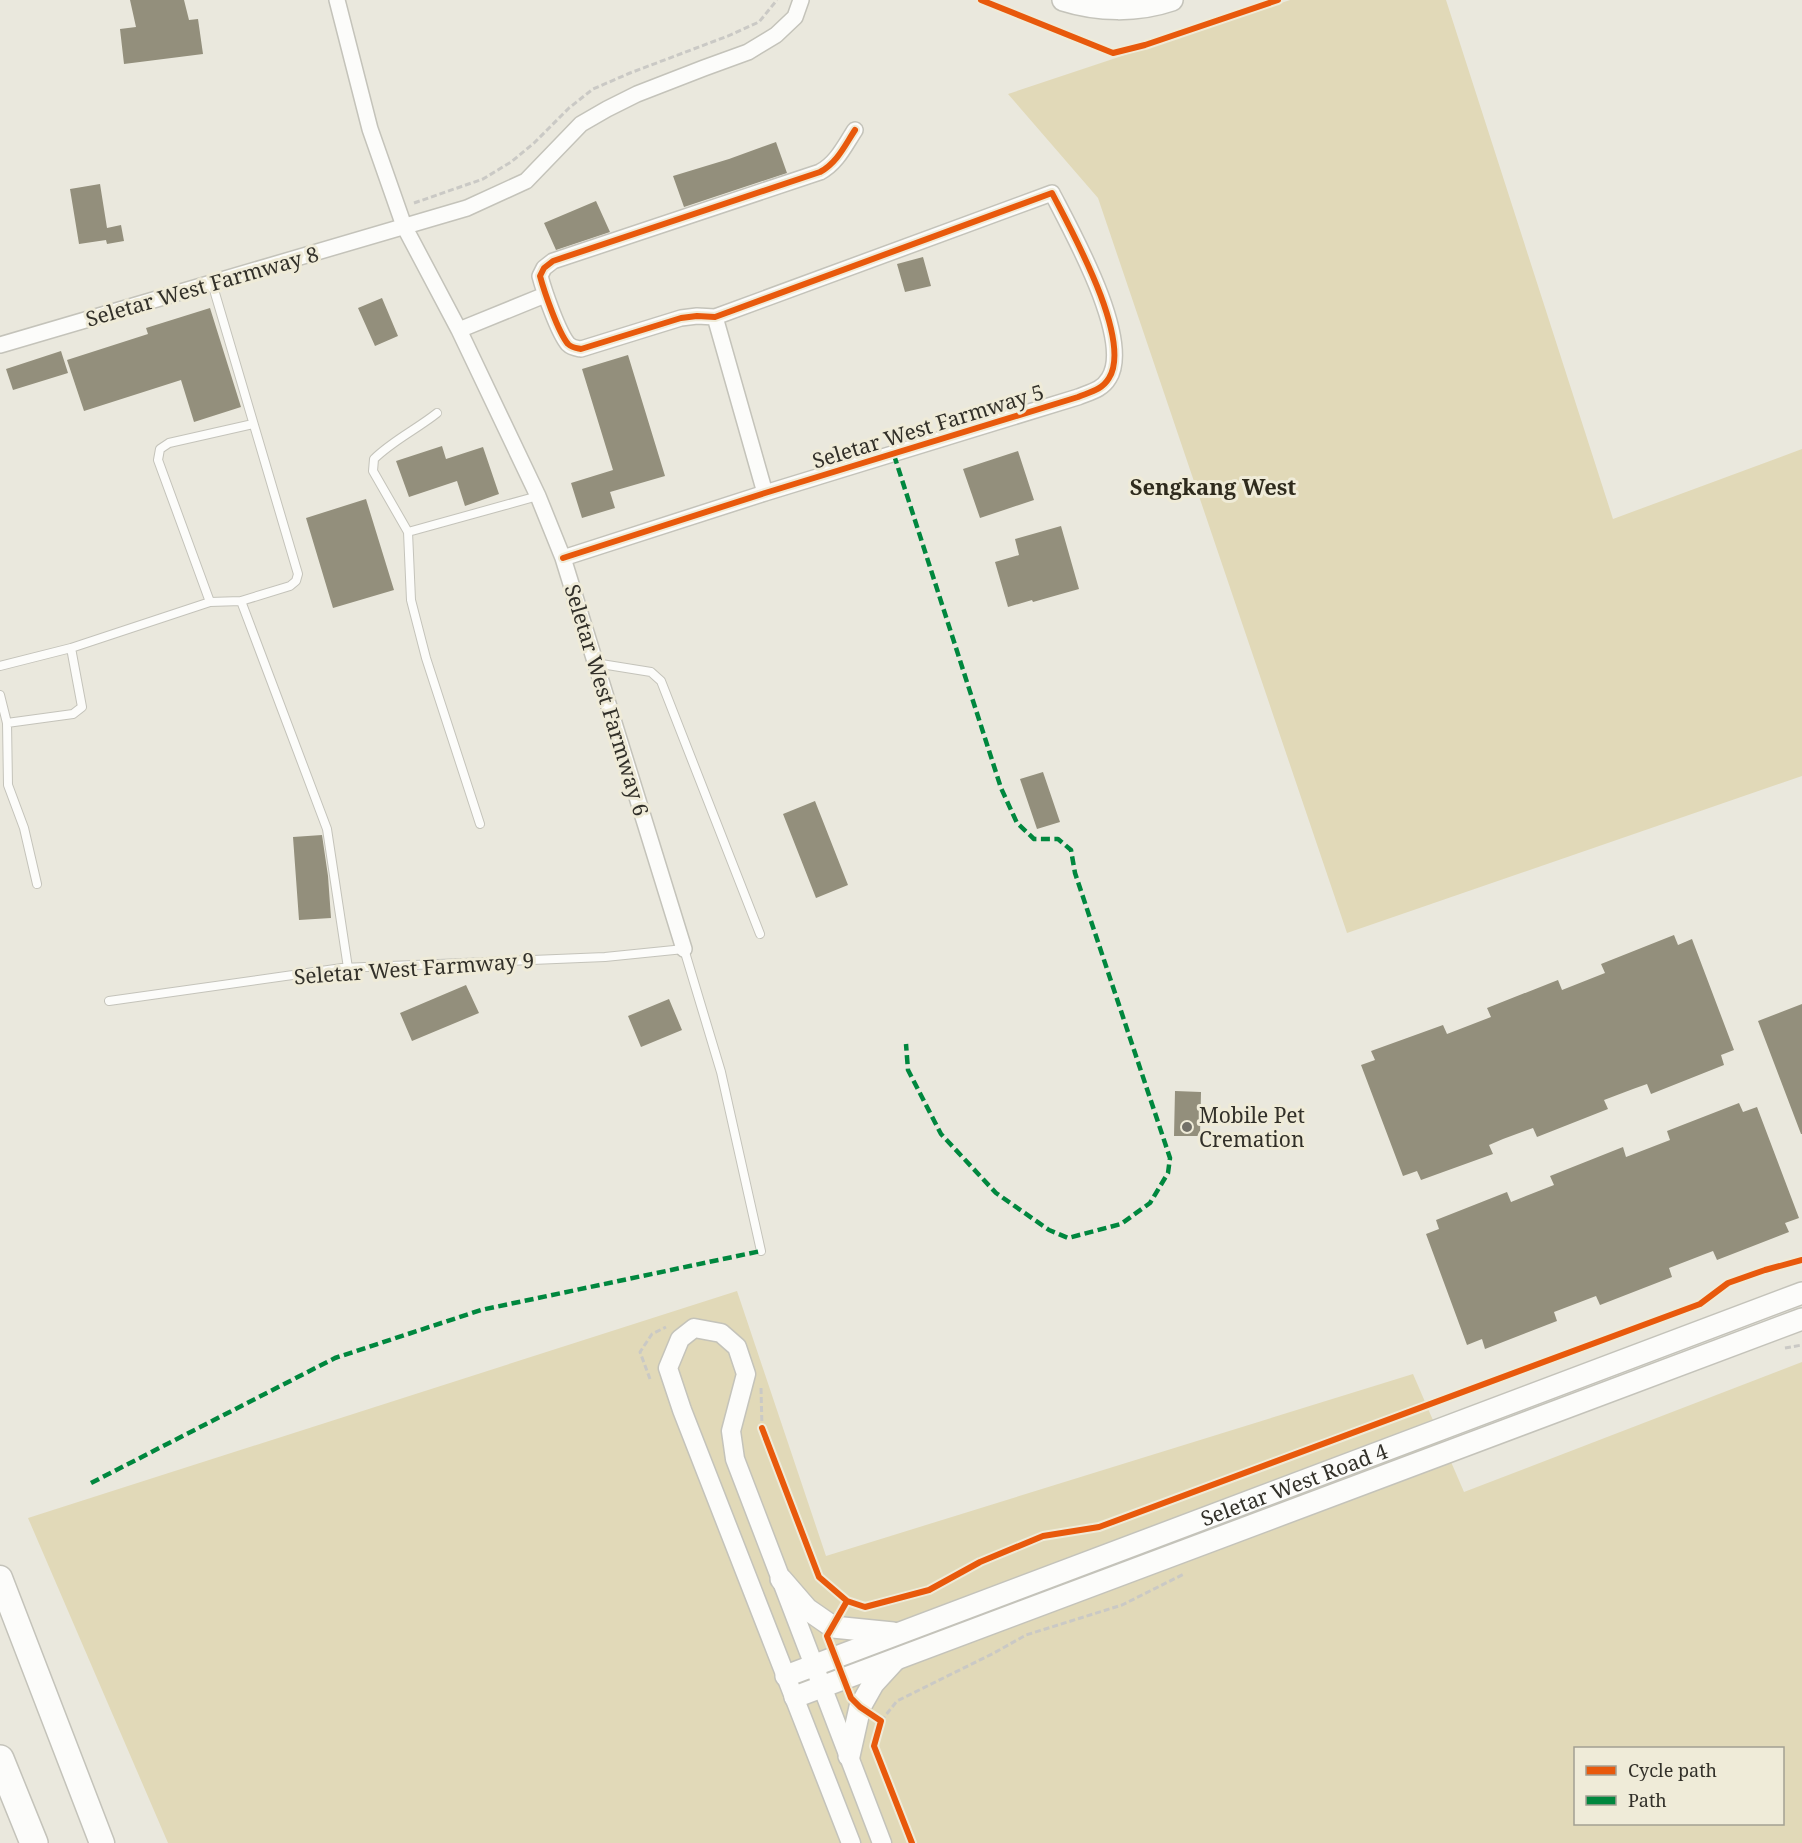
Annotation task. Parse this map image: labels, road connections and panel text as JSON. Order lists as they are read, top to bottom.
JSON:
{
  "streets": {
    "main road": ["Seletar West Road 4"],
    "street": ["Seletar West Farmway 8", "Seletar West Farmway 5", "Seletar West Farmway 6"],
    "lane": ["Seletar West Farmway 9"]
  },
  "crossings": [
    ["Seletar West Farmway 8", "Seletar West Farmway 6"],
    ["Seletar West Farmway 5", "Seletar West Farmway 6"],
    ["Seletar West Farmway 6", "Seletar West Farmway 9"]
  ],
  "districts": ["Sengkang West"],
  "places": ["Mobile Pet Cremation"],
  "legend": ["Cycle path", "Path"]
}
